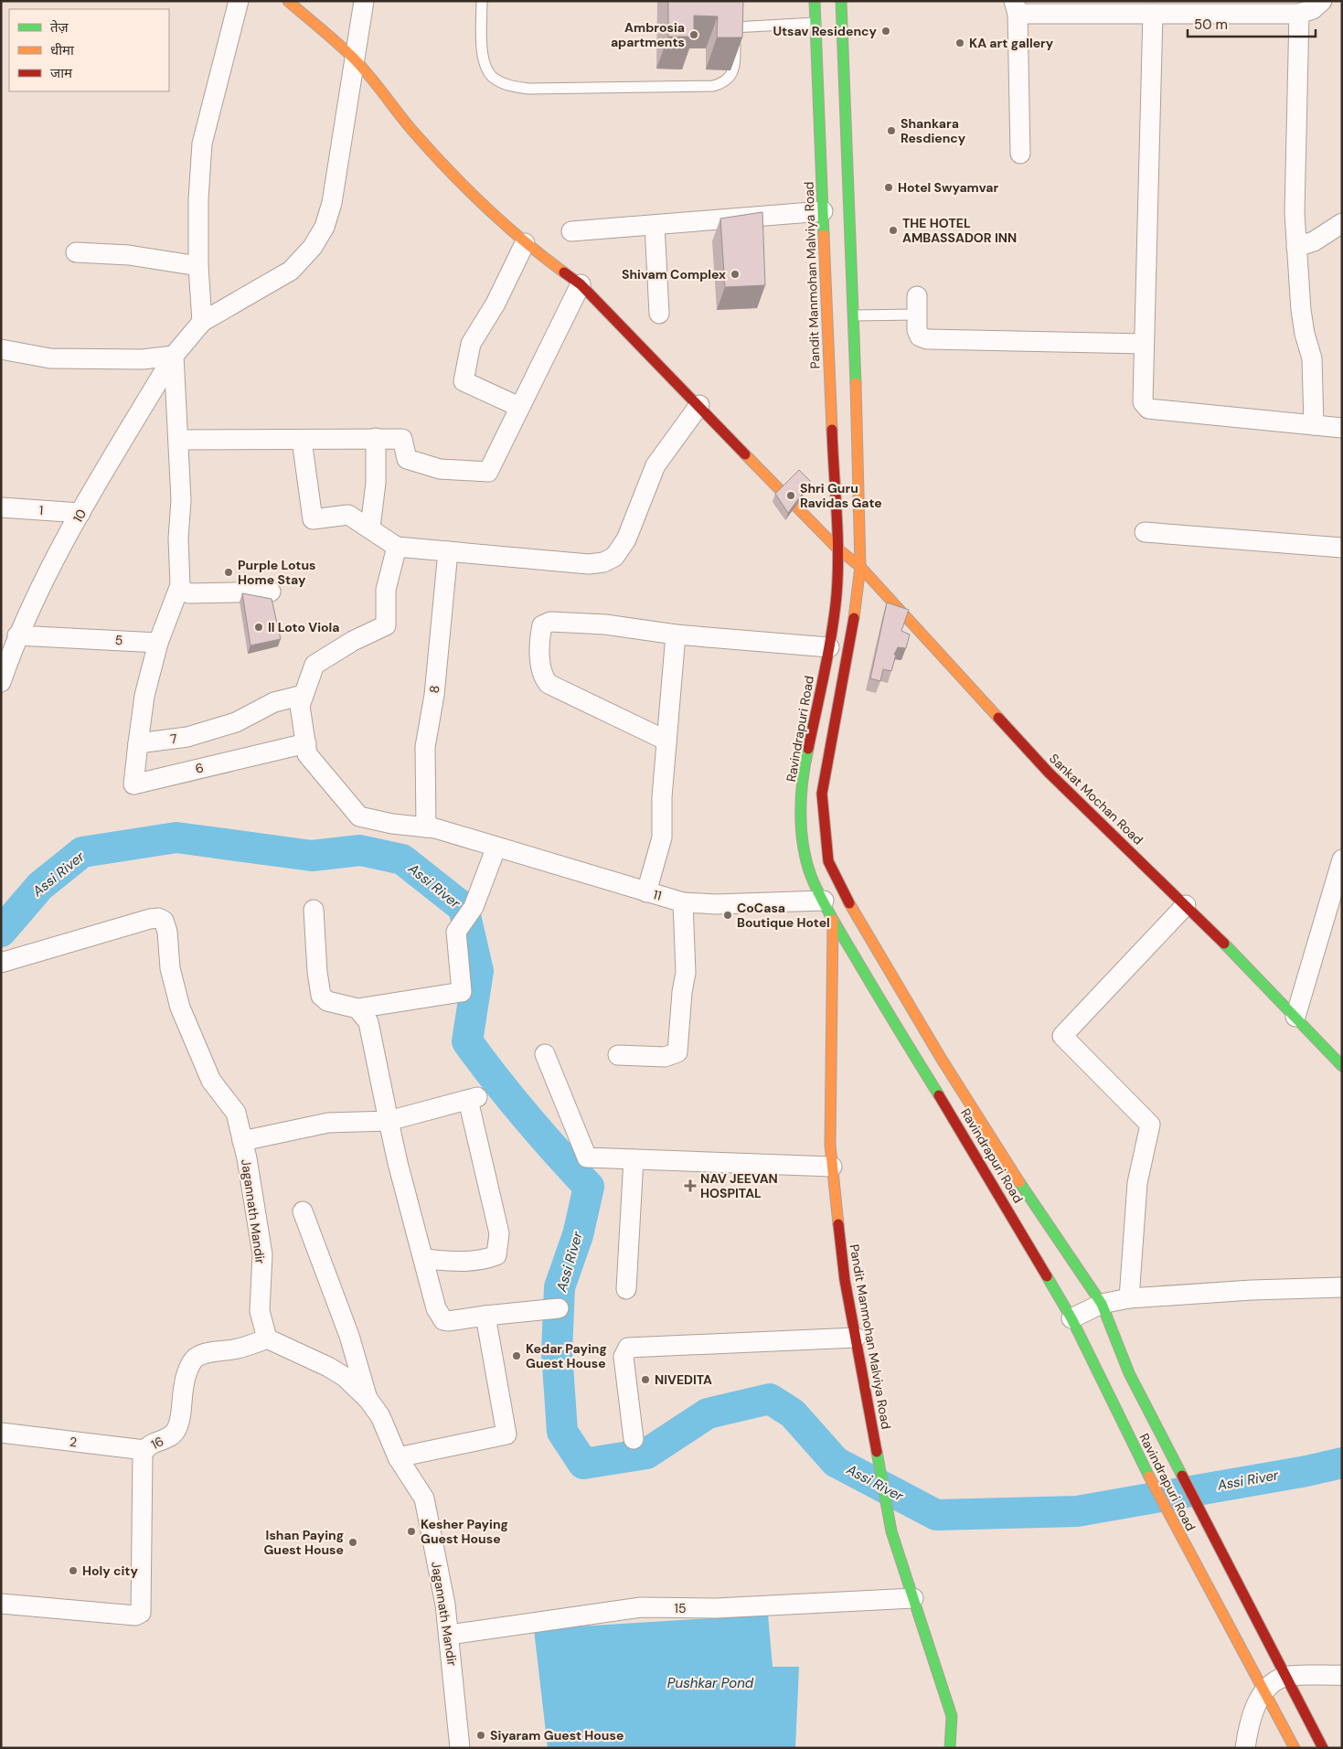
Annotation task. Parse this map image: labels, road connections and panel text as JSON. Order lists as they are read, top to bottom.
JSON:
{
  "streets": {
    "main road": ["Pandit Manmohan Malviya Road", "Ravindrapuri Road", "Sankat Mochan Road"],
    "street": [
      "1",
      "10",
      "5",
      "8",
      "7",
      "6",
      "11",
      "Jagannath Mandir",
      "2",
      "16",
      "15"
    ]
  },
  "crossings": [
    ["Pandit Manmohan Malviya Road", "Ravindrapuri Road"],
    ["Pandit Manmohan Malviya Road", "Sankat Mochan Road"],
    ["Pandit Manmohan Malviya Road", "15"],
    ["1", "10"],
    ["10", "5"],
    ["8", "11"],
    ["Ravindrapuri Road", "Sankat Mochan Road"],
    ["Ravindrapuri Road", "11"],
    ["7", "6"],
    ["7", "11"],
    ["6", "11"],
    ["Jagannath Mandir", "16"],
    ["Jagannath Mandir", "15"],
    ["2", "16"]
  ],
  "water": ["Assi River", "Pushkar Pond"],
  "places": {
    "other": [
      "Utsav Residency",
      "Ambrosia apartments",
      "KA art gallery",
      "Shankara Resdiency",
      "Hotel Swyamvar",
      "THE HOTEL AMBASSADOR INN",
      "Shivam Complex",
      "Shri Guru Ravidas Gate",
      "Purple Lotus Home Stay",
      "Il Loto Viola",
      "CoCasa Boutique Hotel",
      "Kedar Paying Guest House",
      "NIVEDITA",
      "Kesher Paying Guest House",
      "Ishan Paying Guest House",
      "Holy city",
      "Siyaram Guest House"
    ],
    "health": ["NAV JEEVAN HOSPITAL"]
  },
  "legend": ["तेज़", "धीमा", "जाम"],
  "scale_bar": "50 m"
}
